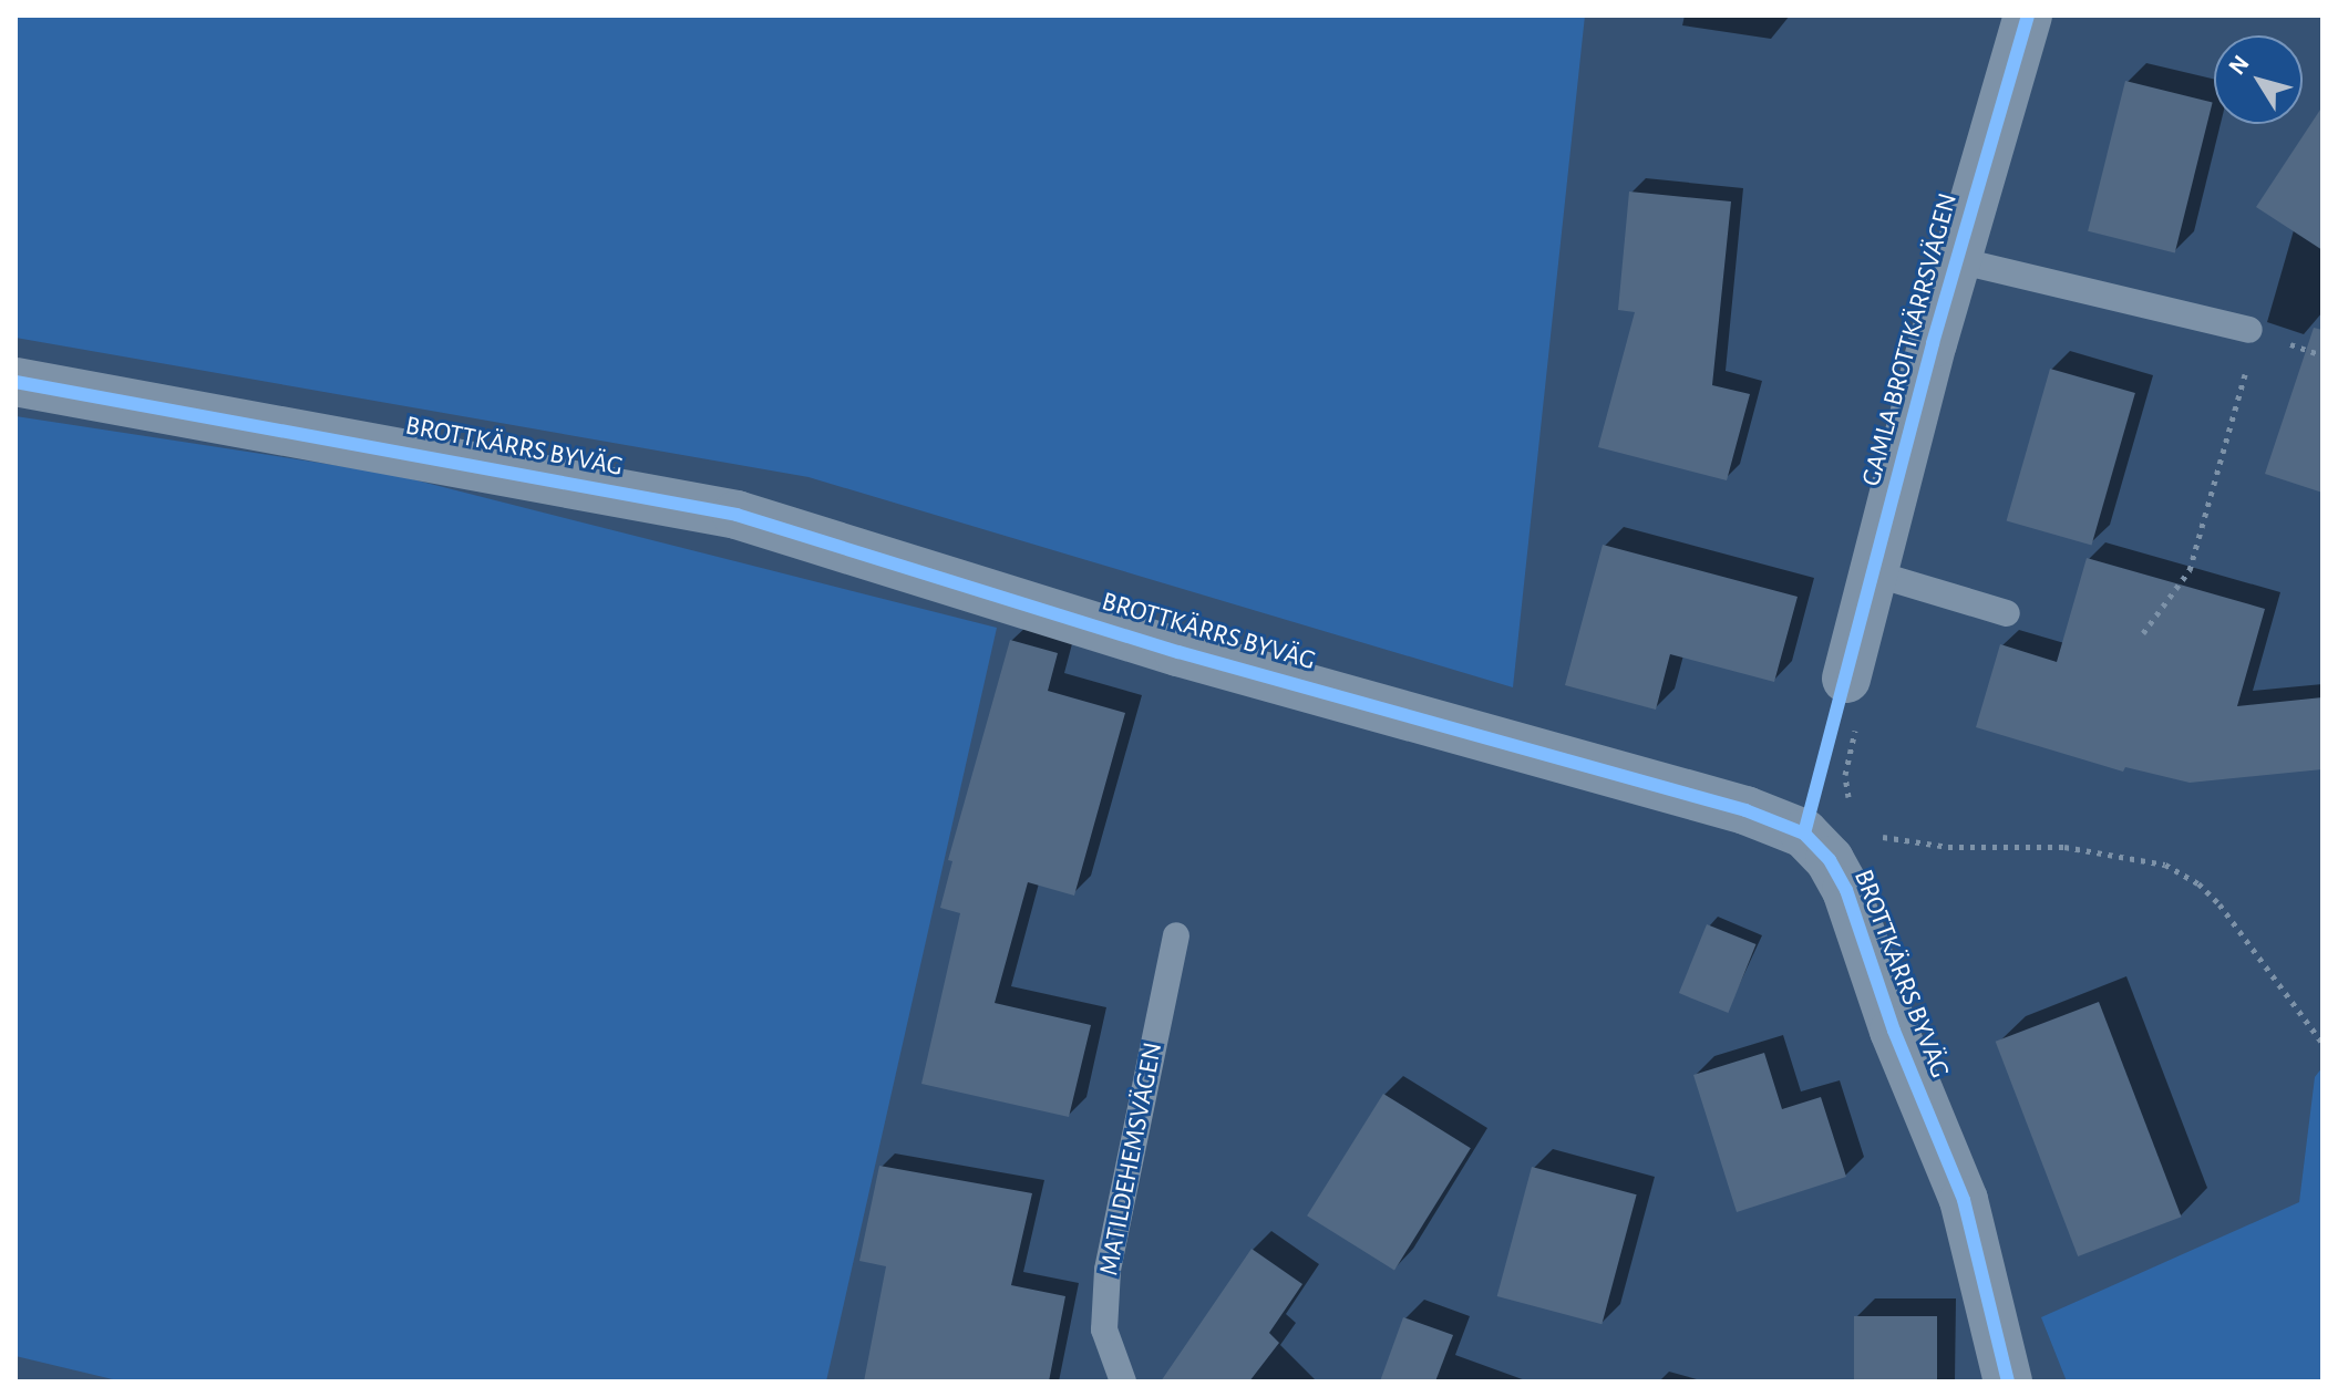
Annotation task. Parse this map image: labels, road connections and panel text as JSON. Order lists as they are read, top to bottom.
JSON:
{
  "streets": {
    "street": ["GAMLA BROTTKÄRRSVÄGEN", "BROTTKÄRRS BYVÄG"],
    "lane": ["MATILDEHEMSVÄGEN"]
  },
  "north": "top left"
}
